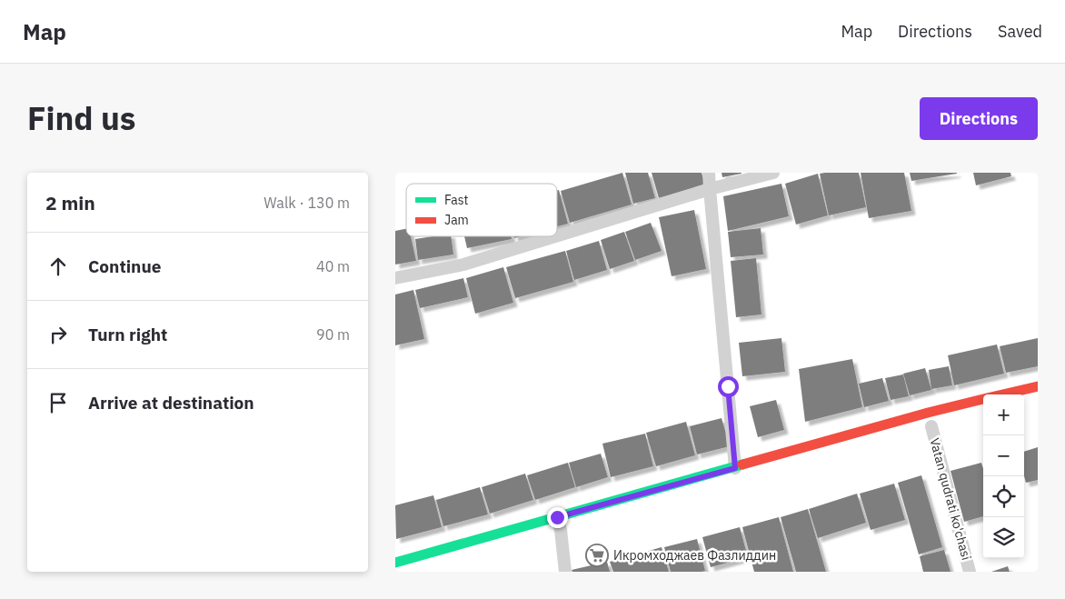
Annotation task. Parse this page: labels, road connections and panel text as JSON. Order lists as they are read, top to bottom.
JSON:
{
  "streets": {
    "street": ["Vatan qudrati ko'chasi"]
  },
  "places": {
    "supermarket": ["Икромходжаев Фазлиддин"]
  },
  "legend": ["Fast", "Jam"],
  "page": {
    "header": "Map",
    "nav": ["Map", "Directions", "Saved"],
    "title": "Find us",
    "buttons": "Directions",
    "heading": ["2 min", "Walk · 130 m"],
    "list": [
      ["Continue", "40 m"],
      ["Turn right", "90 m"],
      "Arrive at destination"
    ],
    "map_buttons": ["+", "−"]
  }
}
